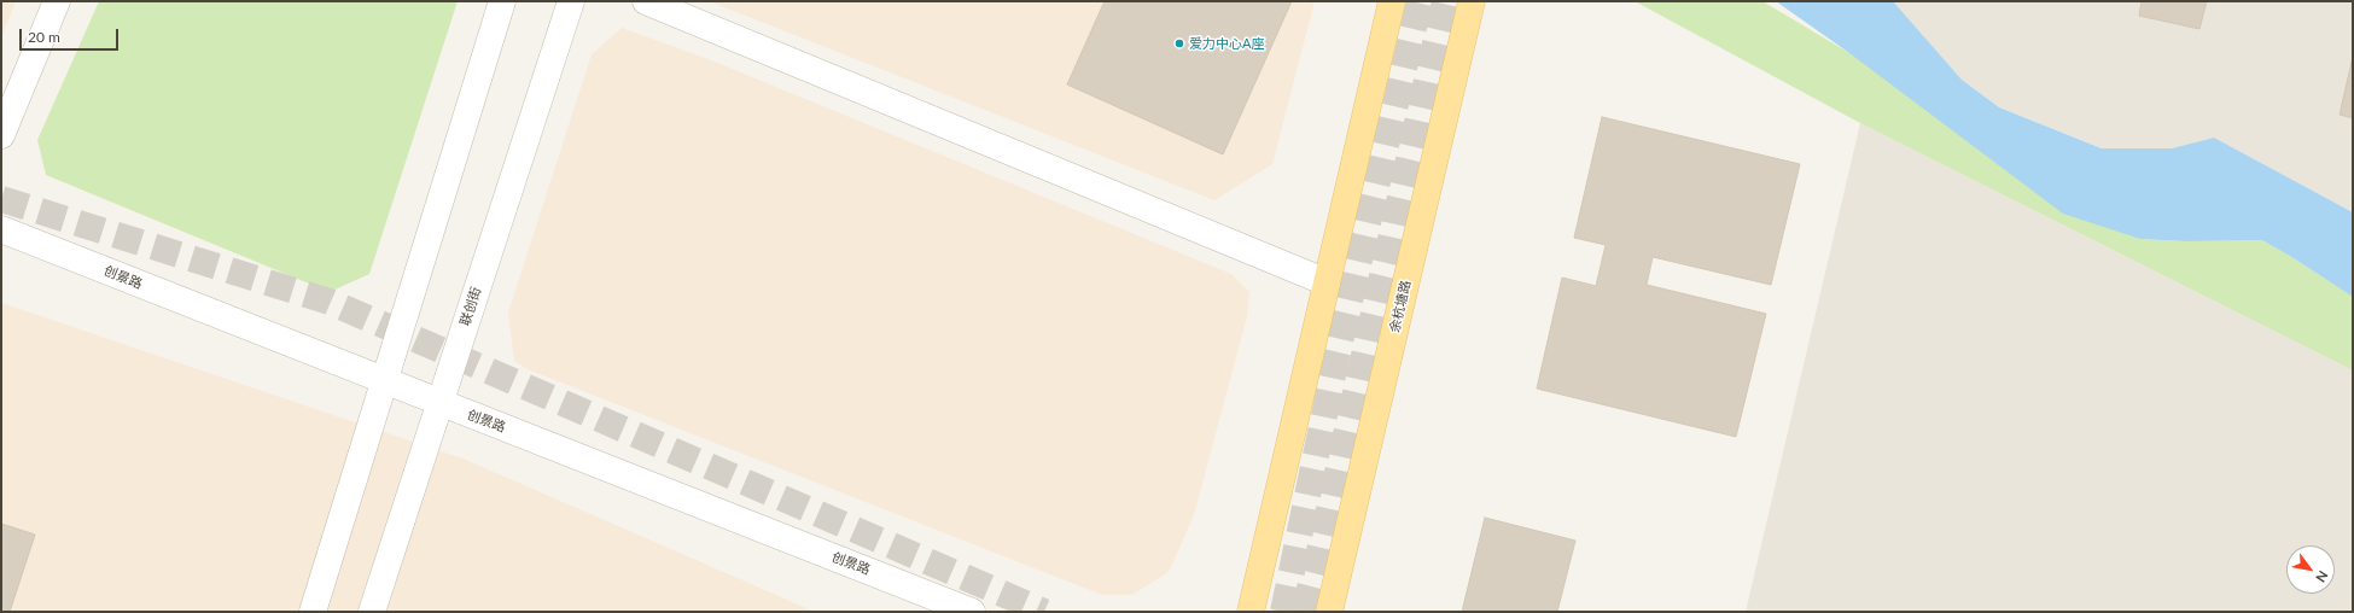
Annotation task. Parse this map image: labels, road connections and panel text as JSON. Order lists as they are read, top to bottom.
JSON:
{
  "streets": {
    "main road": ["余杭塘路"],
    "street": ["创景路", "联创街"]
  },
  "crossings": [
    ["创景路", "联创街"]
  ],
  "places": ["爱力中心A座"],
  "scale_bar": "20 m",
  "north": "bottom right"
}
